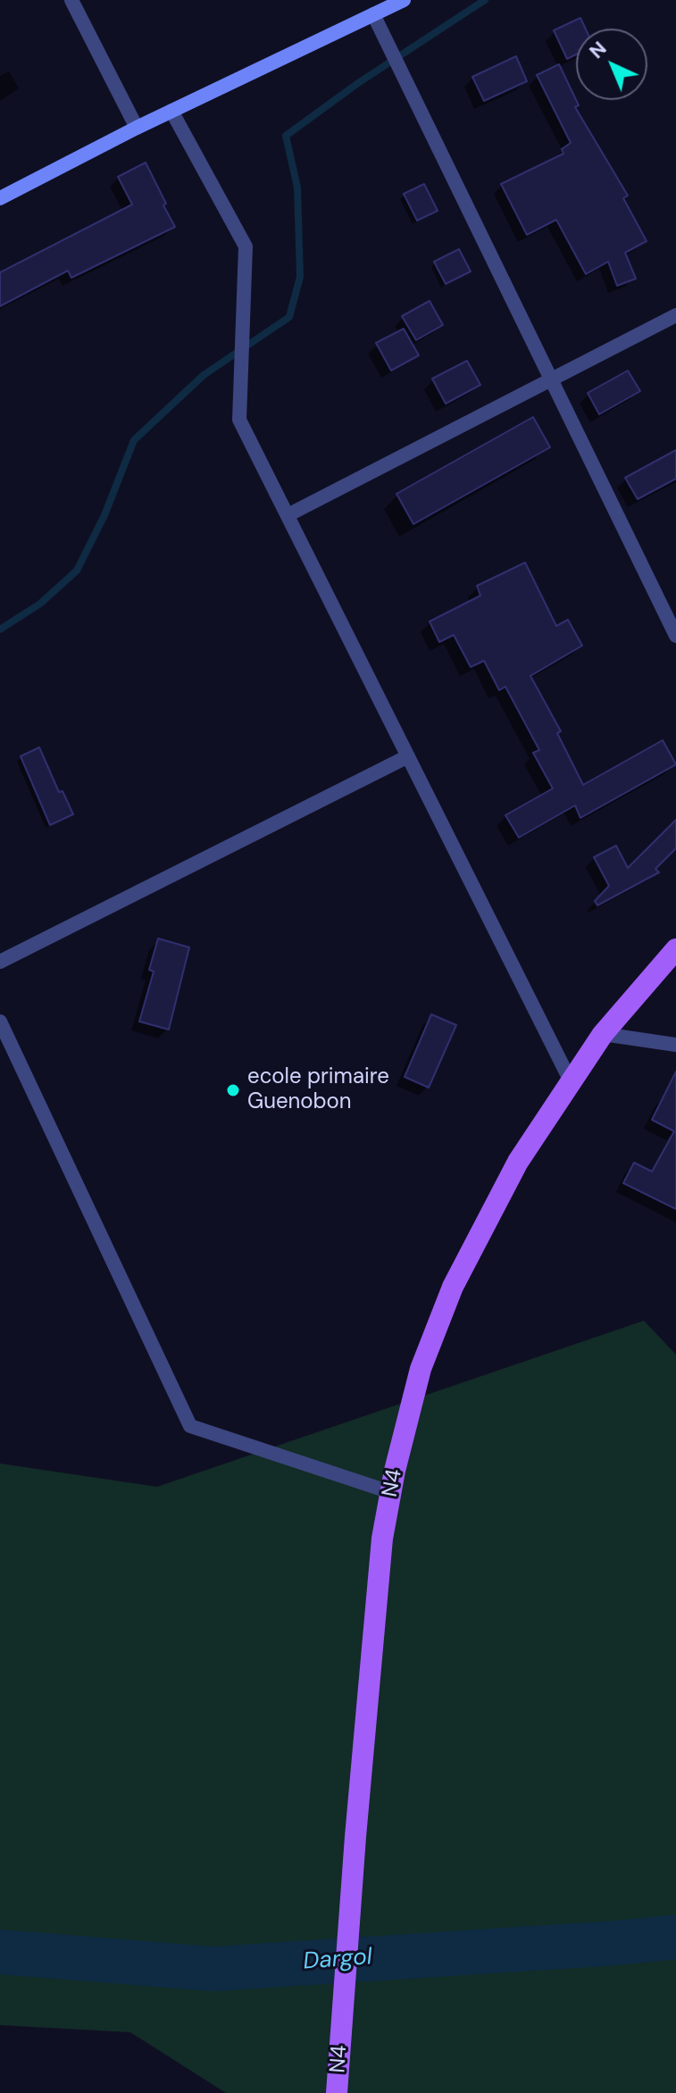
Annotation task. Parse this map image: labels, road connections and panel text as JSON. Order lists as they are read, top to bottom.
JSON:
{
  "streets": {
    "main road": ["N4"]
  },
  "water": ["Dargol"],
  "places": ["ecole primaire Guenobon"],
  "north": "top left"
}
